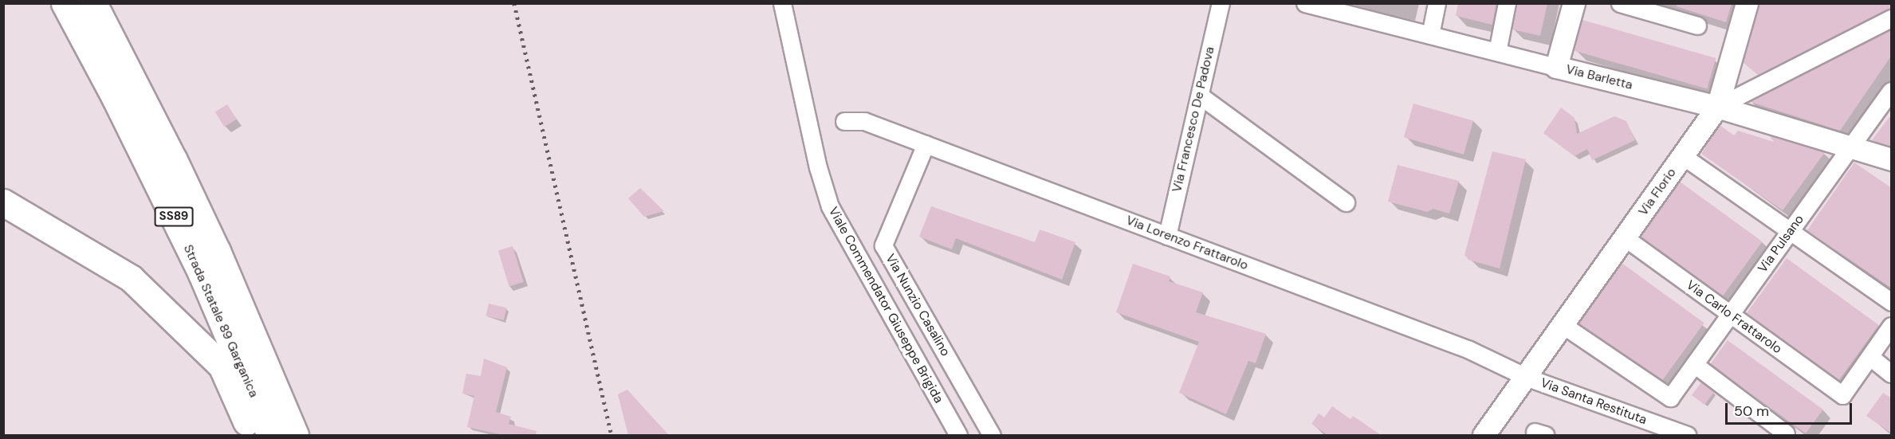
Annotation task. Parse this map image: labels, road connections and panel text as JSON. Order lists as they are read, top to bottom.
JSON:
{
  "streets": {
    "highway": ["SS89", "Strada Statale 89 Garganica"],
    "street": [
      "Via Barletta",
      "Via Francesco De Padova",
      "Via Florio",
      "Via Lorenzo Frattarolo",
      "Via Pulsano",
      "Viale Commendator Giuseppe Brigida",
      "Via Nunzio Casalino",
      "Via Carlo Frattarolo",
      "Via Santa Restituta"
    ]
  },
  "crossings": [
    ["Via Barletta", "Via Florio"],
    ["Via Barletta", "Via Pulsano"],
    ["Via Francesco De Padova", "Via Lorenzo Frattarolo"],
    ["Via Florio", "Via Lorenzo Frattarolo"],
    ["Via Florio", "Via Pulsano"],
    ["Via Florio", "Via Carlo Frattarolo"],
    ["Via Florio", "Via Santa Restituta"],
    ["SS89", "Strada Statale 89 Garganica"],
    ["Via Lorenzo Frattarolo", "Via Nunzio Casalino"],
    ["Via Lorenzo Frattarolo", "Via Santa Restituta"],
    ["Via Pulsano", "Via Carlo Frattarolo"]
  ],
  "scale_bar": "50 m"
}
